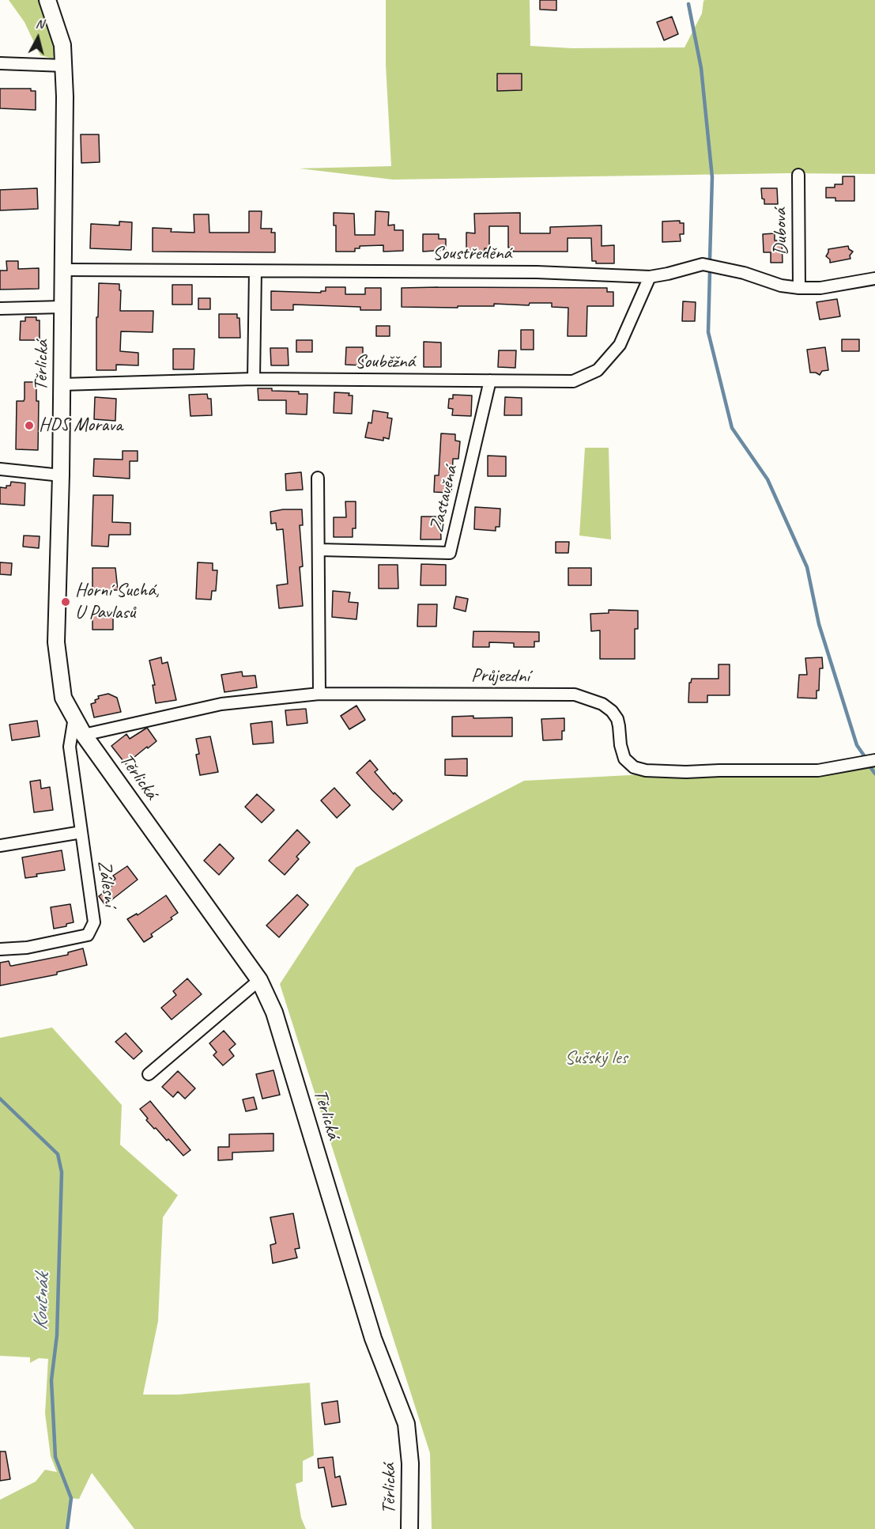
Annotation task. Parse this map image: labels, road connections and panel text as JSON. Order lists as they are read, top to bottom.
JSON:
{
  "streets": {
    "main road": ["Těrlická"],
    "street": [
      "Dubová",
      "Soustředěná",
      "Souběžná",
      "Zastavěná",
      "Průjezdní",
      "Zálesní"
    ]
  },
  "crossings": [
    ["Dubová", "Soustředěná"],
    ["Soustředěná", "Souběžná"],
    ["Soustředěná", "Těrlická"],
    ["Souběžná", "Těrlická"],
    ["Souběžná", "Zastavěná"],
    ["Těrlická", "Průjezdní"],
    ["Těrlická", "Zálesní"]
  ],
  "water": ["Koutnák"],
  "parks": ["Sušský les"],
  "places": ["HDS Morava", "Horní Suchá, U Pavlasů"],
  "north": "top"
}
